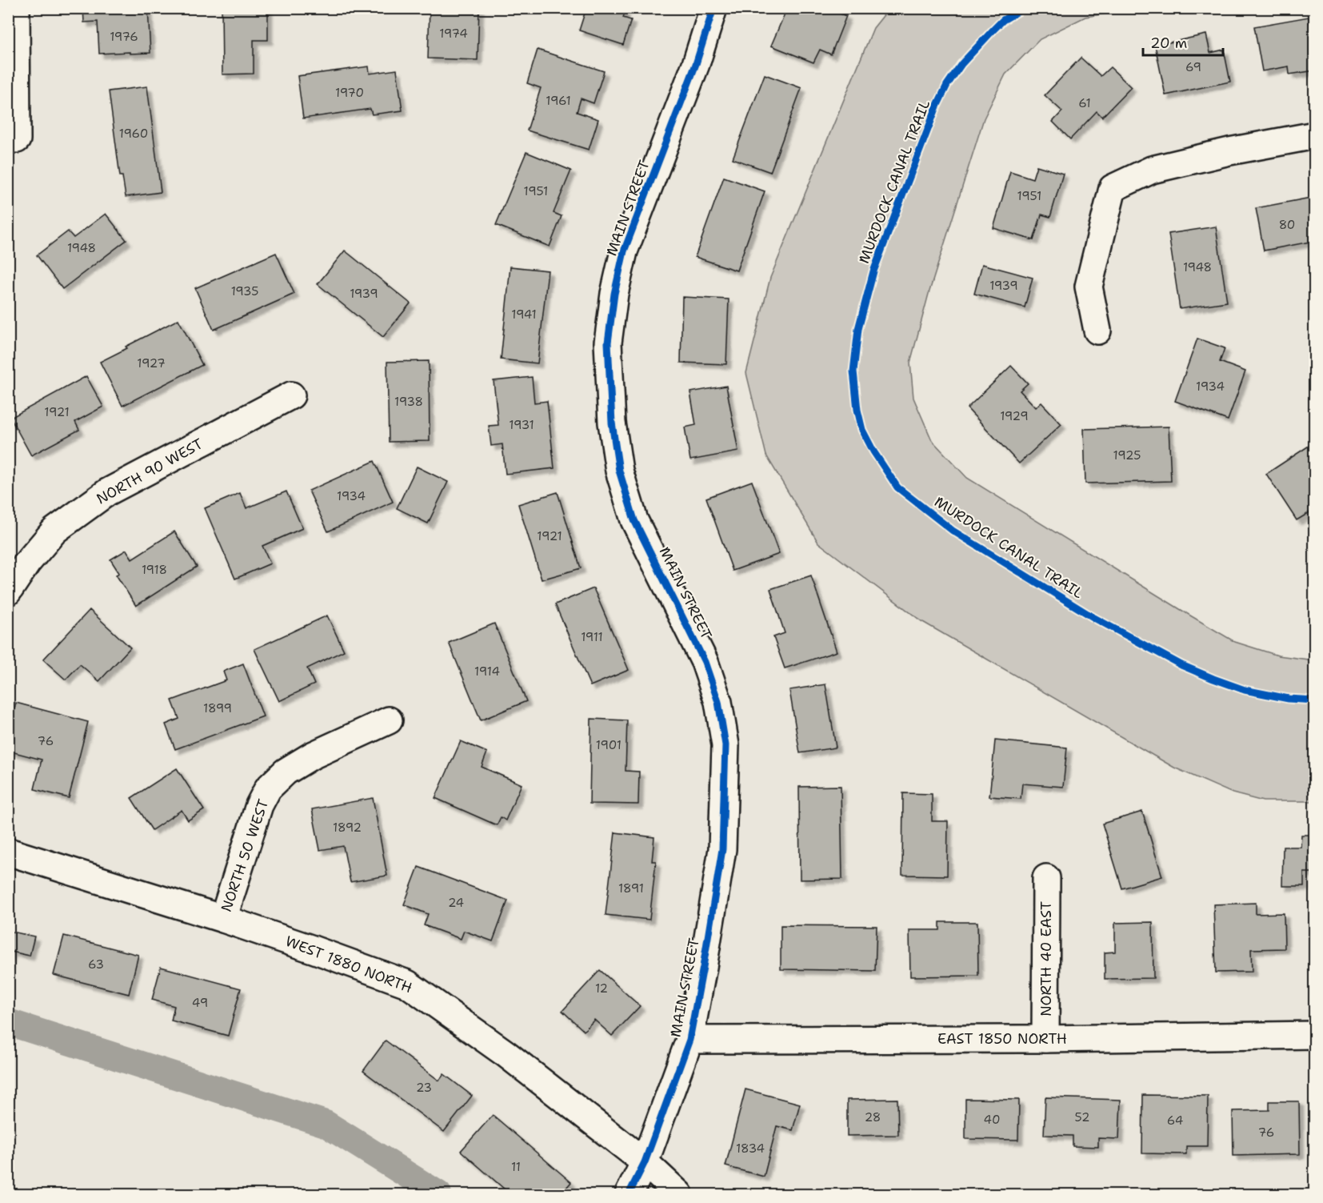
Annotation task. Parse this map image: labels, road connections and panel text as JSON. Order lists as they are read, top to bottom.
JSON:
{
  "streets": {
    "street": [
      "MAIN STREET",
      "NORTH 90 WEST",
      "NORTH 50 WEST",
      "NORTH 40 EAST",
      "WEST 1880 NORTH",
      "EAST 1850 NORTH"
    ],
    "cycle path": ["MURDOCK CANAL TRAIL"]
  },
  "crossings": [
    ["MAIN STREET", "WEST 1880 NORTH"],
    ["MAIN STREET", "EAST 1850 NORTH"],
    ["NORTH 50 WEST", "WEST 1880 NORTH"],
    ["NORTH 40 EAST", "EAST 1850 NORTH"]
  ],
  "house_numbers": [
    "1974",
    "1976",
    "69",
    "1970",
    "1961",
    "61",
    "1960",
    "1951",
    "1951",
    "80",
    "1948",
    "1948",
    "1939",
    "1935",
    "1939",
    "1941",
    "1927",
    "1934",
    "1938",
    "1921",
    "1929",
    "1931",
    "1925",
    "1934",
    "1921",
    "1918",
    "1911",
    "1914",
    "1899",
    "76",
    "1901",
    "1892",
    "1891",
    "24",
    "63",
    "12",
    "49",
    "23",
    "28",
    "52",
    "40",
    "64",
    "76",
    "1834",
    "11"
  ],
  "scale_bar": "20 m"
}
